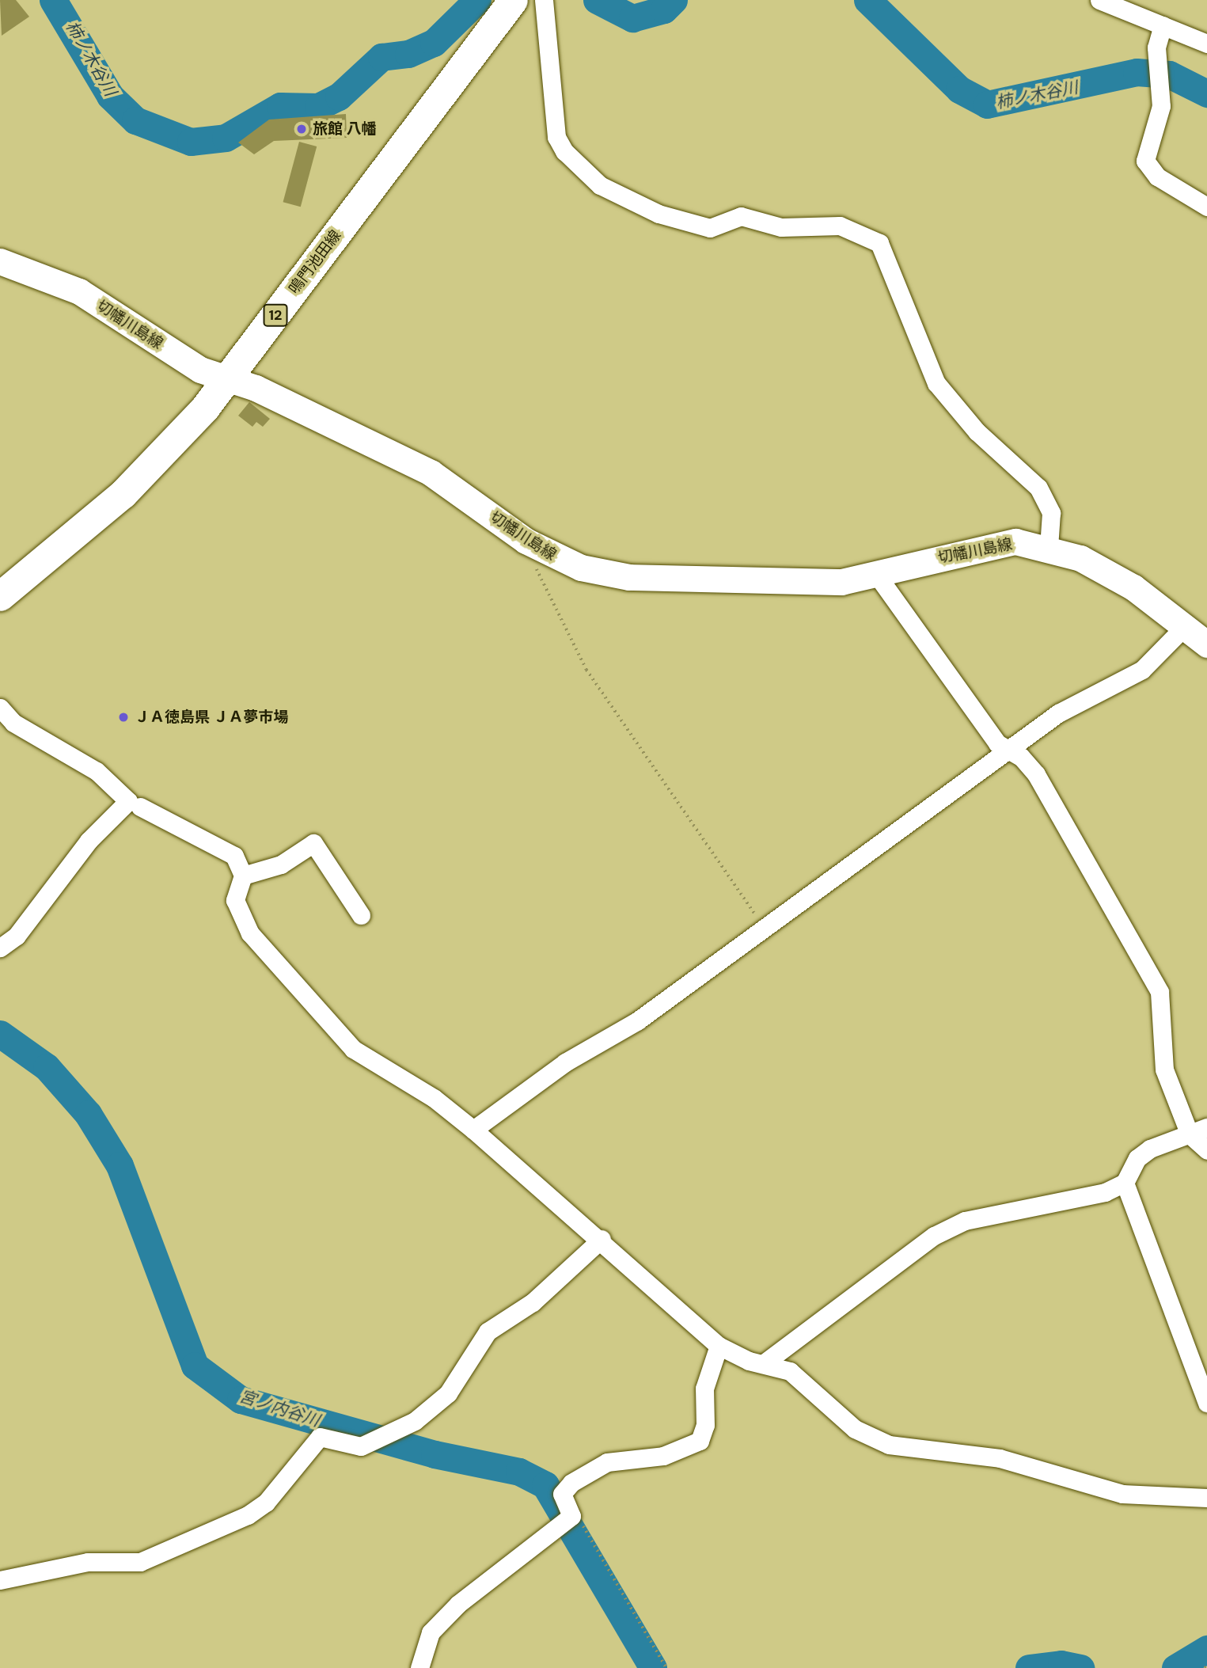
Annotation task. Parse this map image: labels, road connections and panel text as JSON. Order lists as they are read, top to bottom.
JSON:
{
  "streets": {
    "main road": ["鳴門池田線", "12", "切幡川島線"]
  },
  "crossings": [
    ["鳴門池田線", "切幡川島線"]
  ],
  "water": ["柿ノ木谷川", "宮ノ内谷川"],
  "places": ["旅館 八幡", "ＪＡ徳島県 ＪＡ夢市場"]
}
